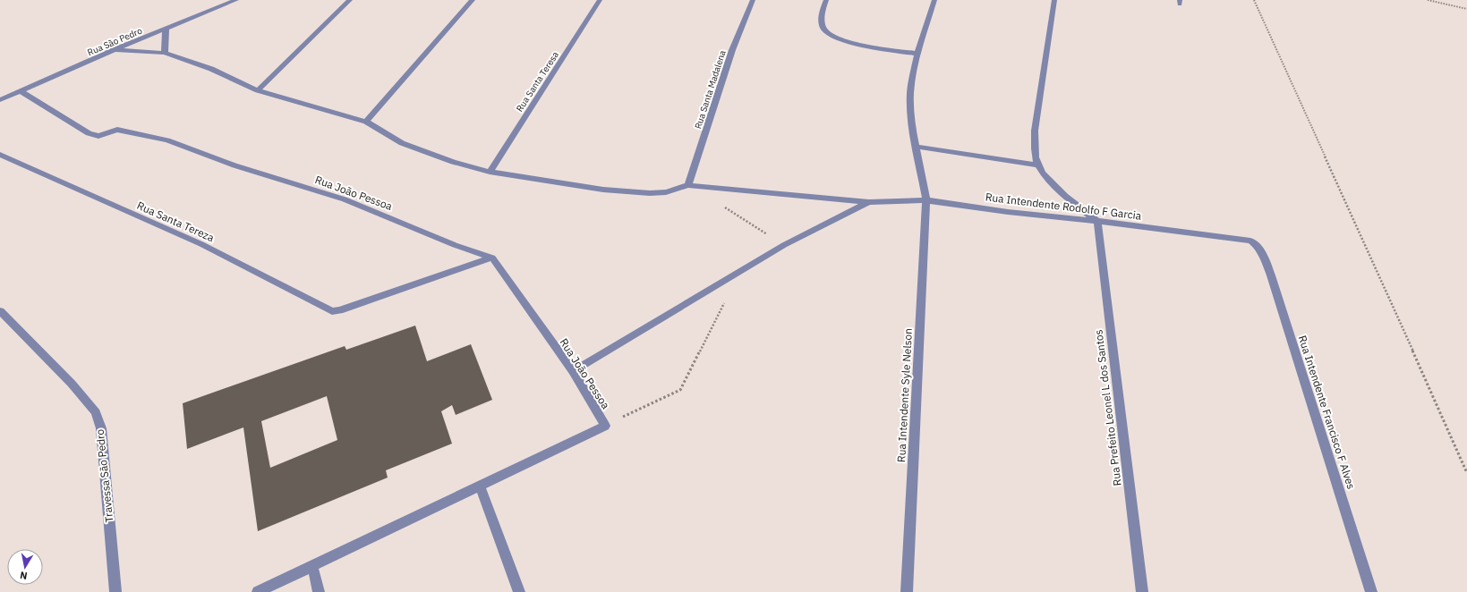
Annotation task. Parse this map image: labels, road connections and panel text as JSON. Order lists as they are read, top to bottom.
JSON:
{
  "streets": {
    "street": [
      "Rua São Pedro",
      "Rua Santa Teresa",
      "Rua Santa Madalena",
      "Rua João Pessoa",
      "Rua Intendente Rodolfo F Garcia",
      "Rua Santa Tereza",
      "Rua Intendente Syle Nelson",
      "Rua Prefeito Leonel L dos Santos",
      "Rua Intendente Francisco F Alves",
      "Travessa São Pedro"
    ]
  },
  "crossings": [
    ["Rua São Pedro", "Rua João Pessoa"],
    ["Rua Santa Madalena", "Rua Intendente Rodolfo F Garcia"],
    ["Rua João Pessoa", "Rua Santa Tereza"],
    ["Rua Intendente Rodolfo F Garcia", "Rua Intendente Syle Nelson"],
    ["Rua Intendente Rodolfo F Garcia", "Rua Prefeito Leonel L dos Santos"],
    ["Rua Intendente Rodolfo F Garcia", "Rua Intendente Francisco F Alves"]
  ],
  "north": "bottom"
}
